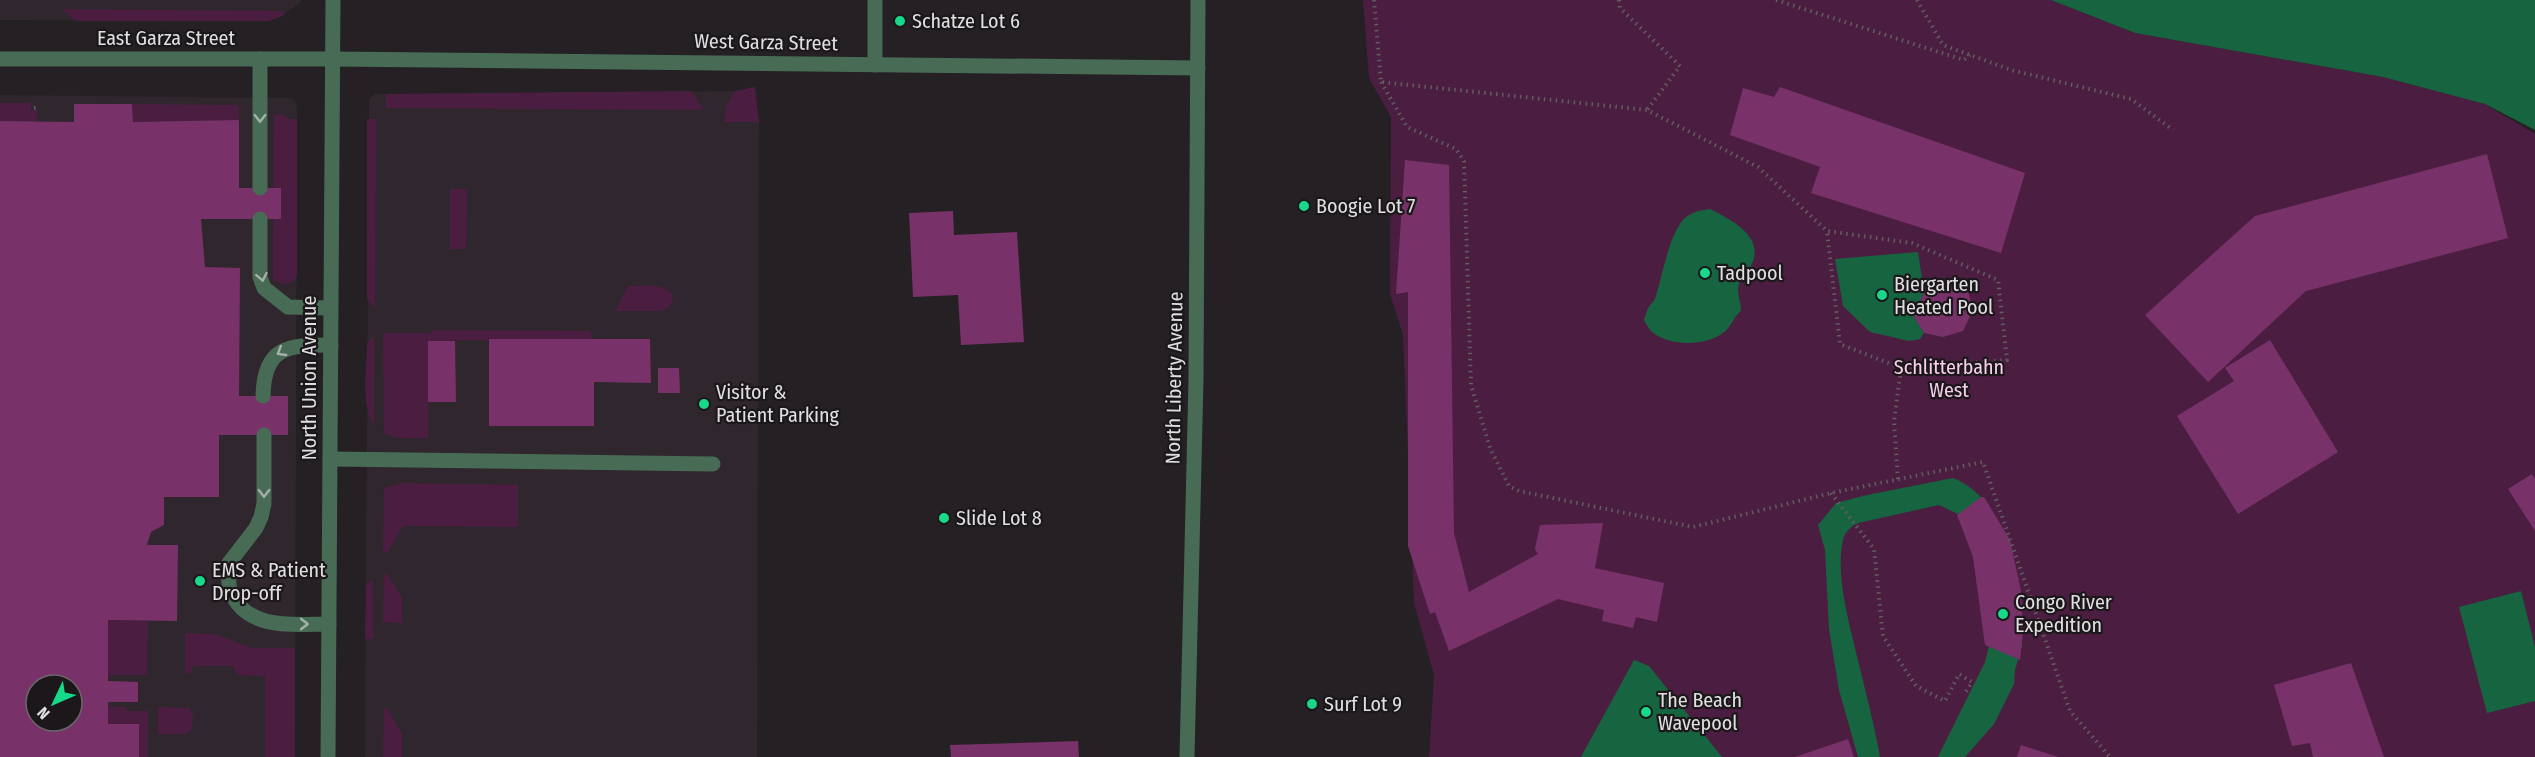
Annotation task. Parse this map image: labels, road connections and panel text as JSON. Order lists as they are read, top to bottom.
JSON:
{
  "streets": {
    "street": [
      "East Garza Street",
      "West Garza Street",
      "North Union Avenue",
      "North Liberty Avenue"
    ]
  },
  "crossings": [
    ["East Garza Street", "West Garza Street"],
    ["East Garza Street", "North Union Avenue"],
    ["West Garza Street", "North Union Avenue"],
    ["West Garza Street", "North Liberty Avenue"]
  ],
  "parks": ["Schlitterbahn West"],
  "places": [
    "Schatze Lot 6",
    "Boogie Lot 7",
    "Tadpool",
    "Biergarten Heated Pool",
    "Visitor & Patient Parking",
    "Slide Lot 8",
    "EMS & Patient Drop-off",
    "Congo River Expedition",
    "Surf Lot 9",
    "The Beach Wavepool"
  ],
  "north": "bottom left"
}
